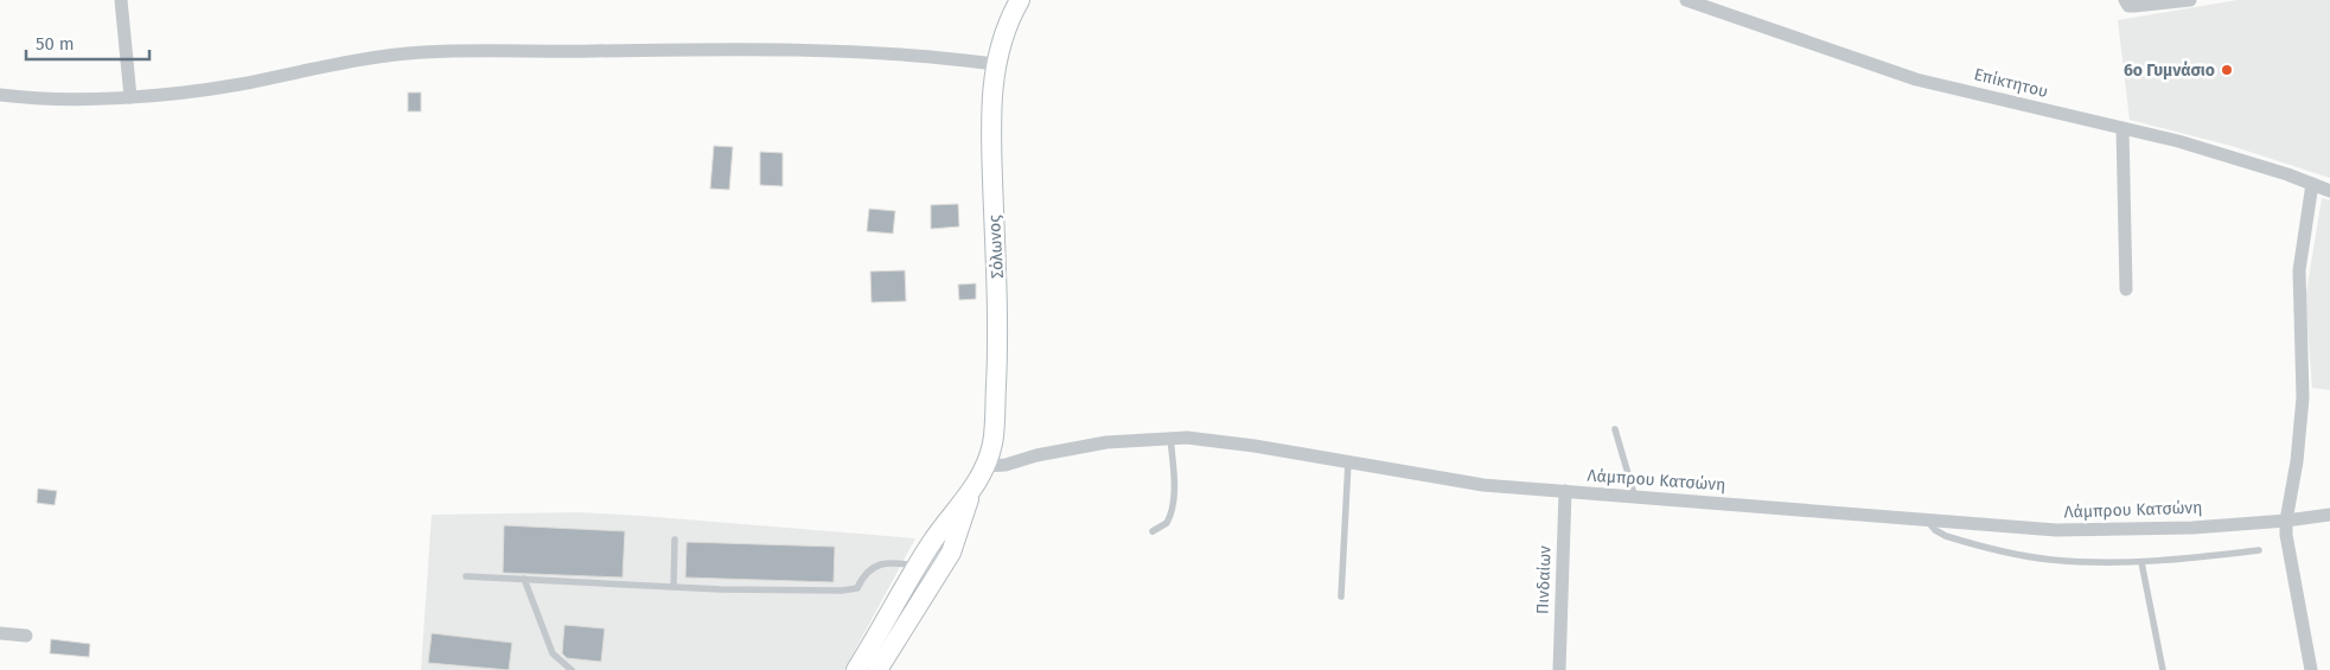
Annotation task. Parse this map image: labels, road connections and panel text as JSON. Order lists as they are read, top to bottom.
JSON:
{
  "streets": {
    "street": [
      "Επίκτητου",
      "Σόλωνος",
      "Λάμπρου Κατσώνη",
      "Πινδαίων"
    ]
  },
  "crossings": [
    ["Σόλωνος", "Λάμπρου Κατσώνη"],
    ["Λάμπρου Κατσώνη", "Πινδαίων"]
  ],
  "places": ["6ο Γυμνάσιο"],
  "scale_bar": "50 m"
}
